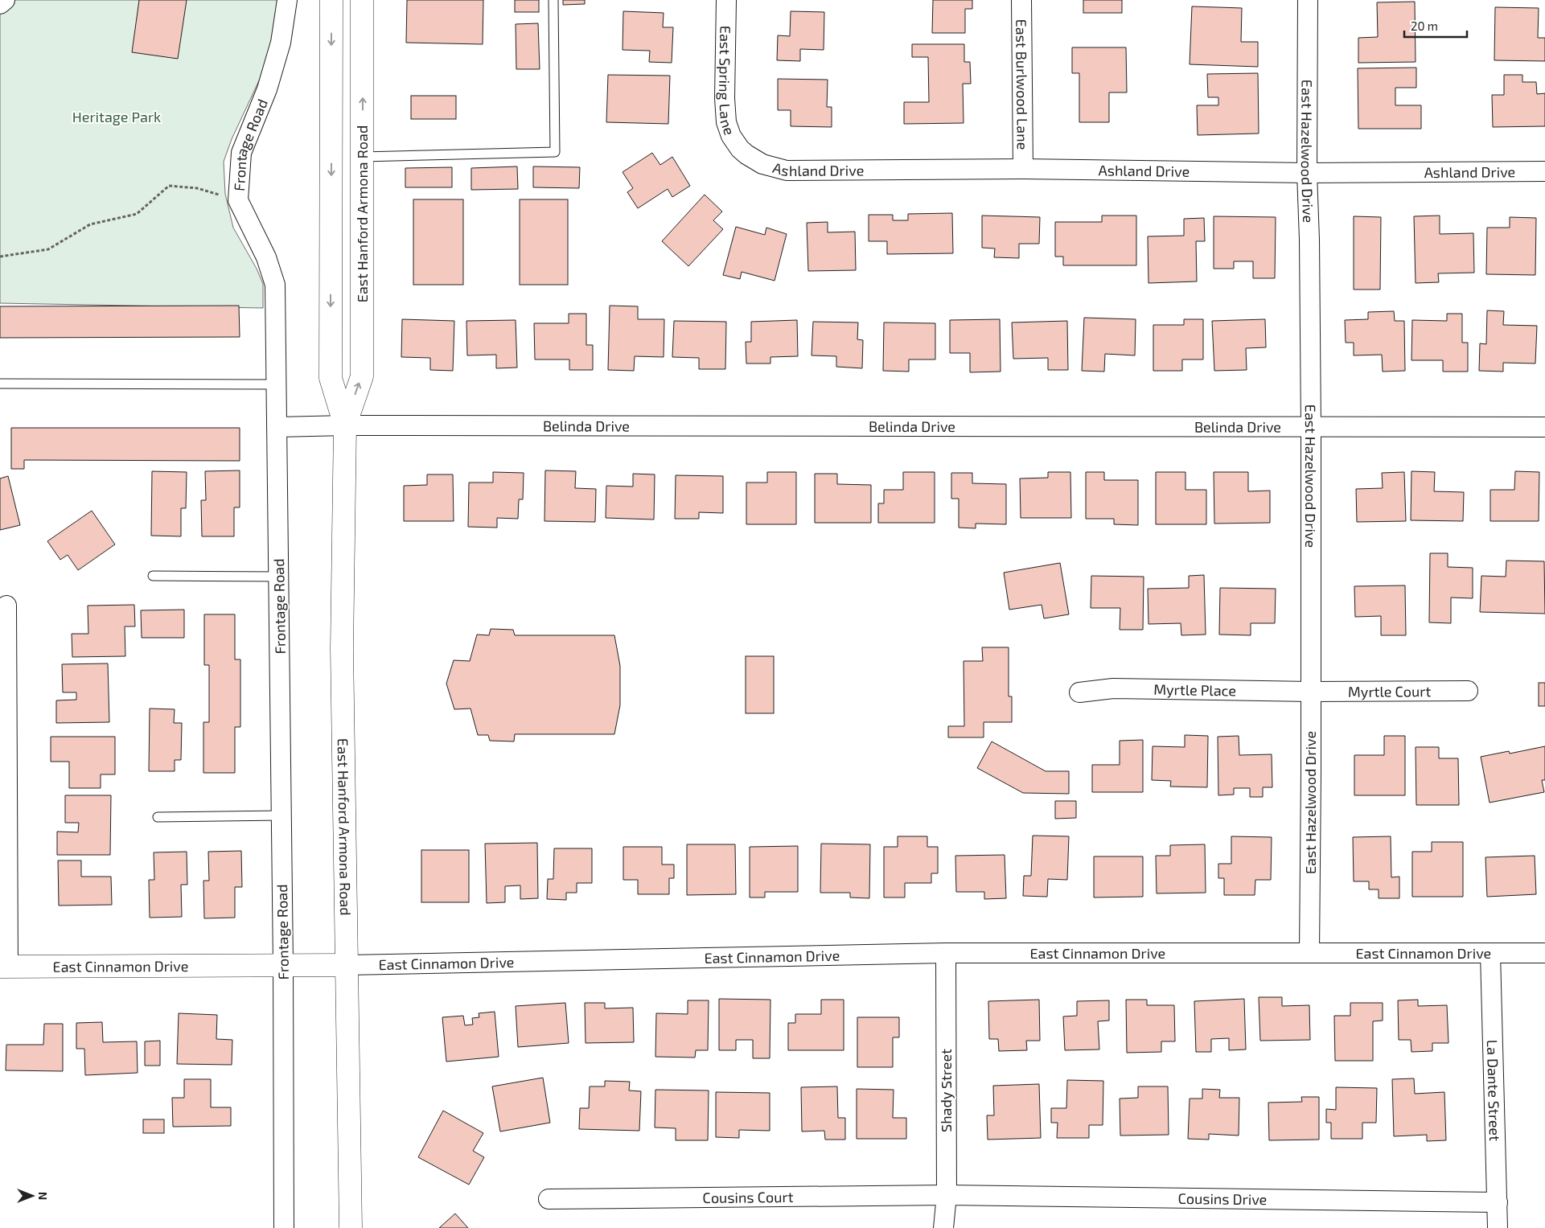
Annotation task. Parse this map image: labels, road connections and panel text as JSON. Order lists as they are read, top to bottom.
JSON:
{
  "streets": {
    "main road": ["East Hanford Armona Road", "East Cinnamon Drive"],
    "street": [
      "East Spring Lane",
      "East Burlwood Lane",
      "Frontage Road",
      "East Hazelwood Drive",
      "Ashland Drive",
      "Belinda Drive",
      "Myrtle Place",
      "Myrtle Court",
      "Shady Street",
      "La Dante Street",
      "Cousins Court",
      "Cousins Drive"
    ]
  },
  "crossings": [
    ["East Spring Lane", "Ashland Drive"],
    ["East Burlwood Lane", "Ashland Drive"],
    ["Frontage Road", "Belinda Drive"],
    ["Frontage Road", "East Cinnamon Drive"],
    ["East Hazelwood Drive", "Ashland Drive"],
    ["East Hazelwood Drive", "Belinda Drive"],
    ["East Hazelwood Drive", "Myrtle Place"],
    ["East Hazelwood Drive", "Myrtle Court"],
    ["East Hazelwood Drive", "East Cinnamon Drive"],
    ["East Hanford Armona Road", "Belinda Drive"],
    ["East Hanford Armona Road", "East Cinnamon Drive"],
    ["Myrtle Place", "Myrtle Court"],
    ["East Cinnamon Drive", "Shady Street"],
    ["East Cinnamon Drive", "La Dante Street"],
    ["Shady Street", "Cousins Court"],
    ["Shady Street", "Cousins Drive"],
    ["La Dante Street", "Cousins Drive"],
    ["Cousins Court", "Cousins Drive"]
  ],
  "parks": ["Heritage Park"],
  "scale_bar": "20 m",
  "north": "right"
}
